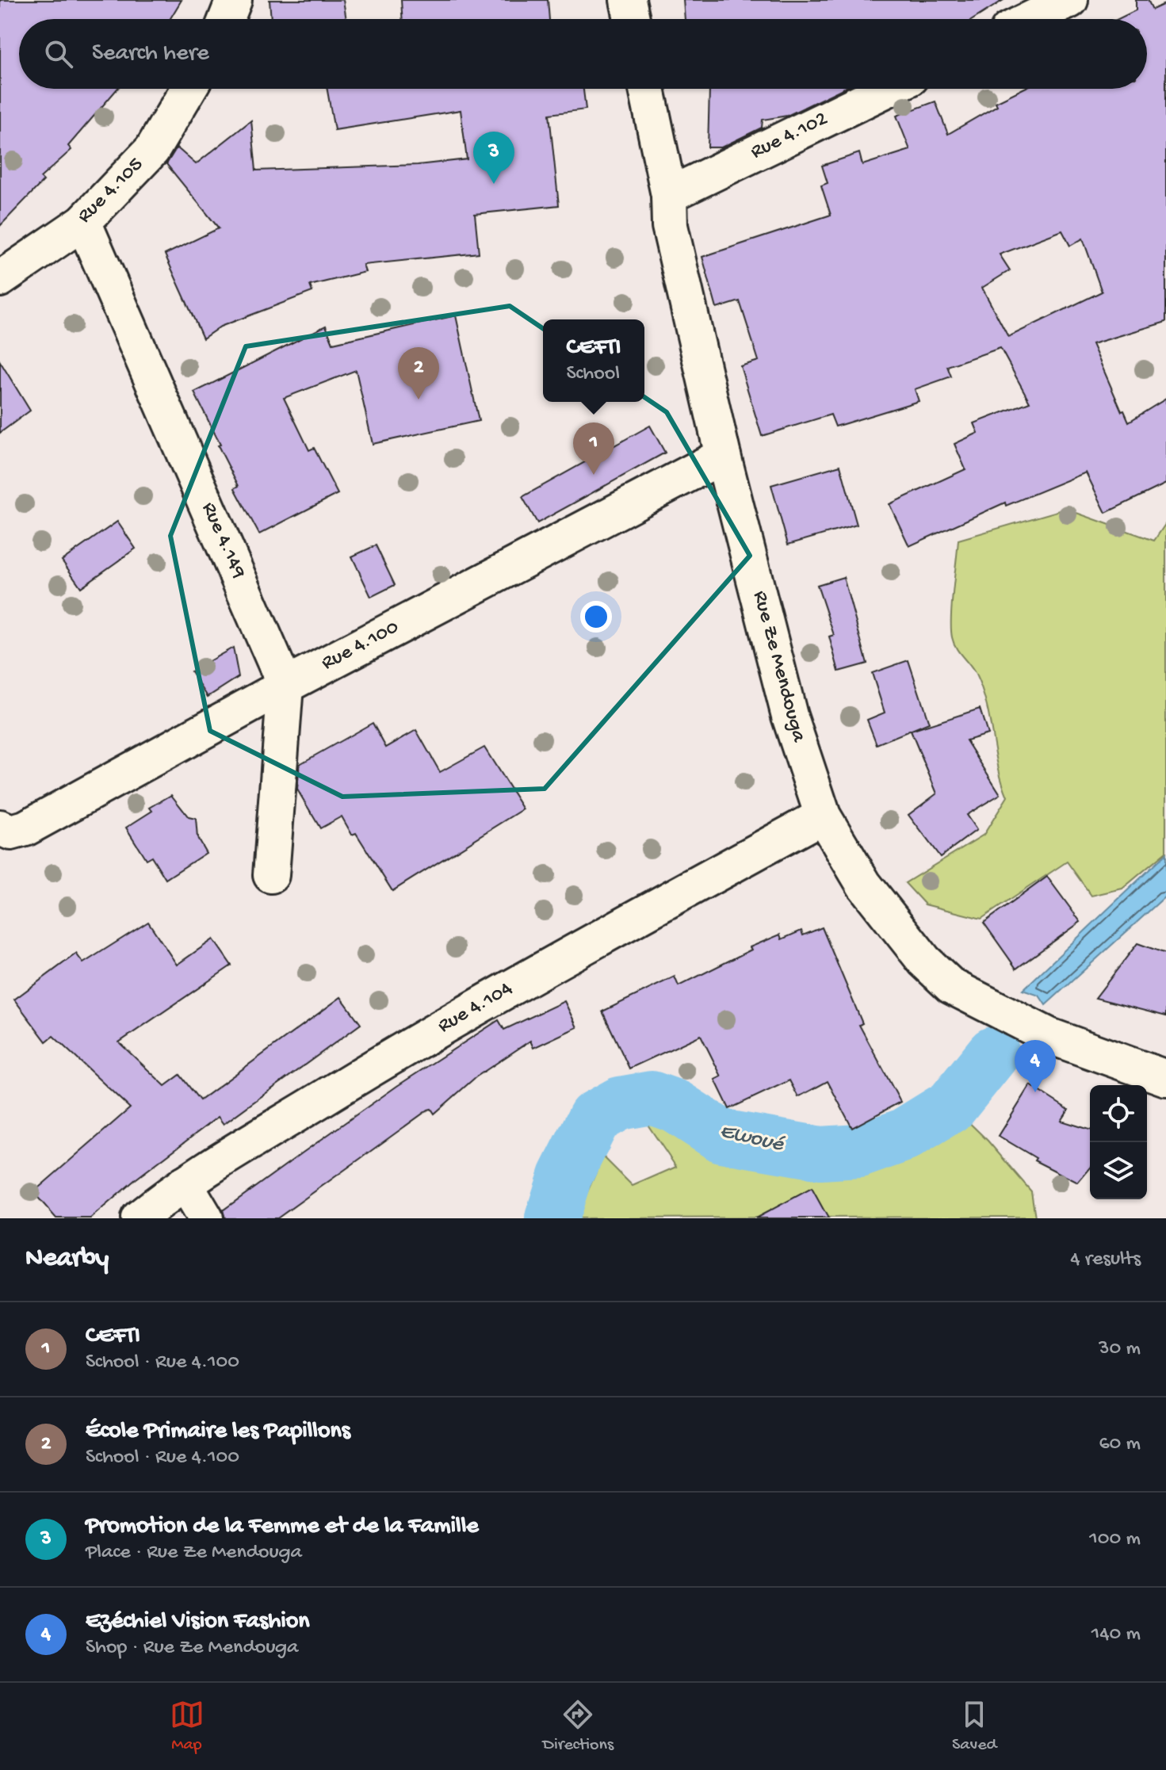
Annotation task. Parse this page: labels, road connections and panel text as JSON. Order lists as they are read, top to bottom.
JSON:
{
  "streets": {
    "street": [
      "Rue 4.102",
      "Rue 4.105",
      "Rue 4.149",
      "Rue 4.100",
      "Rue Ze Mendouga",
      "Rue 4.104"
    ]
  },
  "crossings": [
    ["Rue 4.102", "Rue Ze Mendouga"],
    ["Rue 4.105", "Rue 4.149"],
    ["Rue 4.149", "Rue 4.100"],
    ["Rue 4.100", "Rue Ze Mendouga"],
    ["Rue Ze Mendouga", "Rue 4.104"]
  ],
  "water": ["Ewoué"],
  "page": {
    "search": "Search here",
    "pins": [
      "3",
      "2",
      "1",
      "4"
    ],
    "popup": ["CEFTI", "School"],
    "heading": ["Nearby", "4 results"],
    "list": [
      {
        "mark": "1",
        "name": "CEFTI",
        "note": "School · Rue 4.100",
        "value": "30 m"
      },
      {
        "mark": "2",
        "name": "École Primaire les Papillons",
        "note": "School · Rue 4.100",
        "value": "60 m"
      },
      {
        "mark": "3",
        "name": "Promotion de la Femme et de la Famille",
        "note": "Place · Rue Ze Mendouga",
        "value": "100 m"
      },
      {
        "mark": "4",
        "name": "Ezéchiel Vision Fashion",
        "note": "Shop · Rue Ze Mendouga",
        "value": "140 m"
      }
    ],
    "nav": ["Map", "Directions", "Saved"]
  }
}
